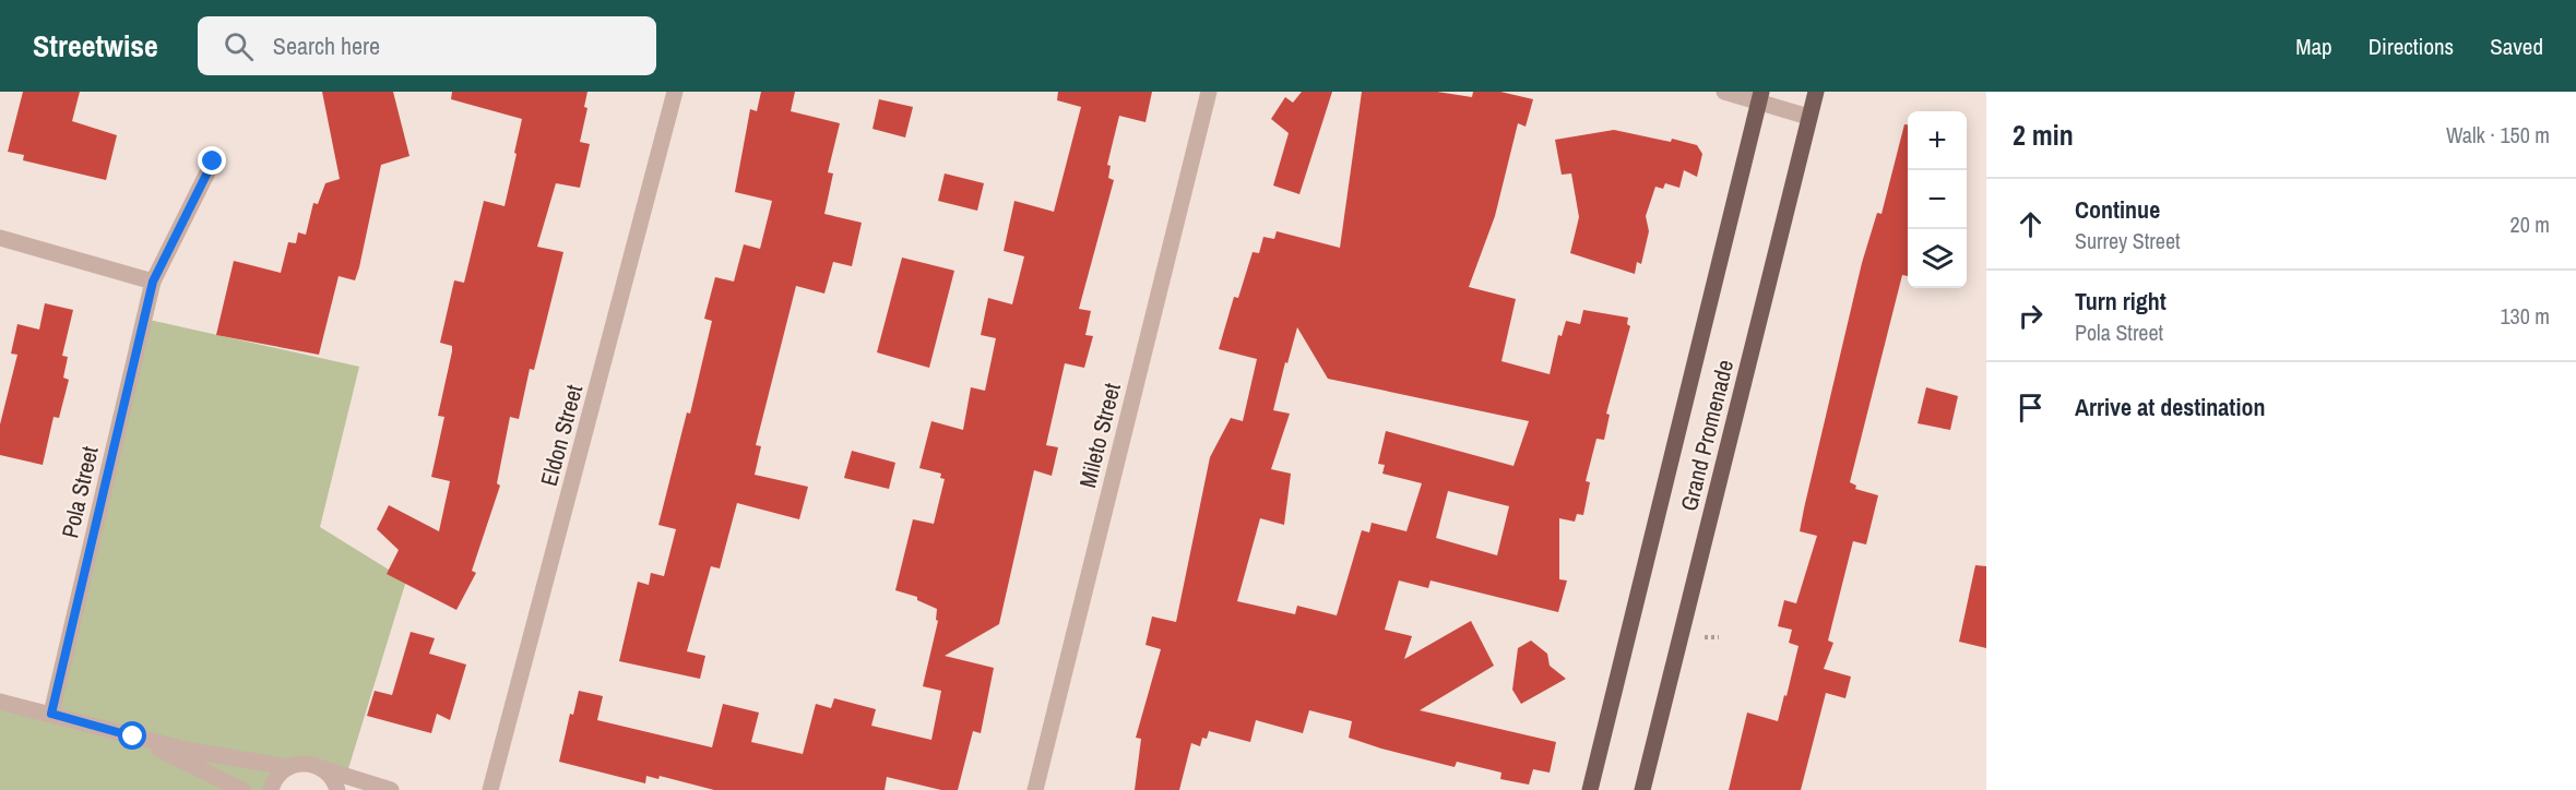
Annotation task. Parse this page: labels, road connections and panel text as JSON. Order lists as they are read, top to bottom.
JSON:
{
  "streets": {
    "main road": ["Grand Promenade"],
    "street": ["Eldon Street", "Mileto Street", "Pola Street"]
  },
  "page": {
    "header": "Streetwise",
    "search": "Search here",
    "nav": ["Map", "Directions", "Saved"],
    "heading": ["2 min", "Walk · 150 m"],
    "map_buttons": ["+", "−"],
    "list": [
      ["Continue", "Surrey Street", "20 m"],
      ["Turn right", "Pola Street", "130 m"],
      "Arrive at destination"
    ]
  }
}
